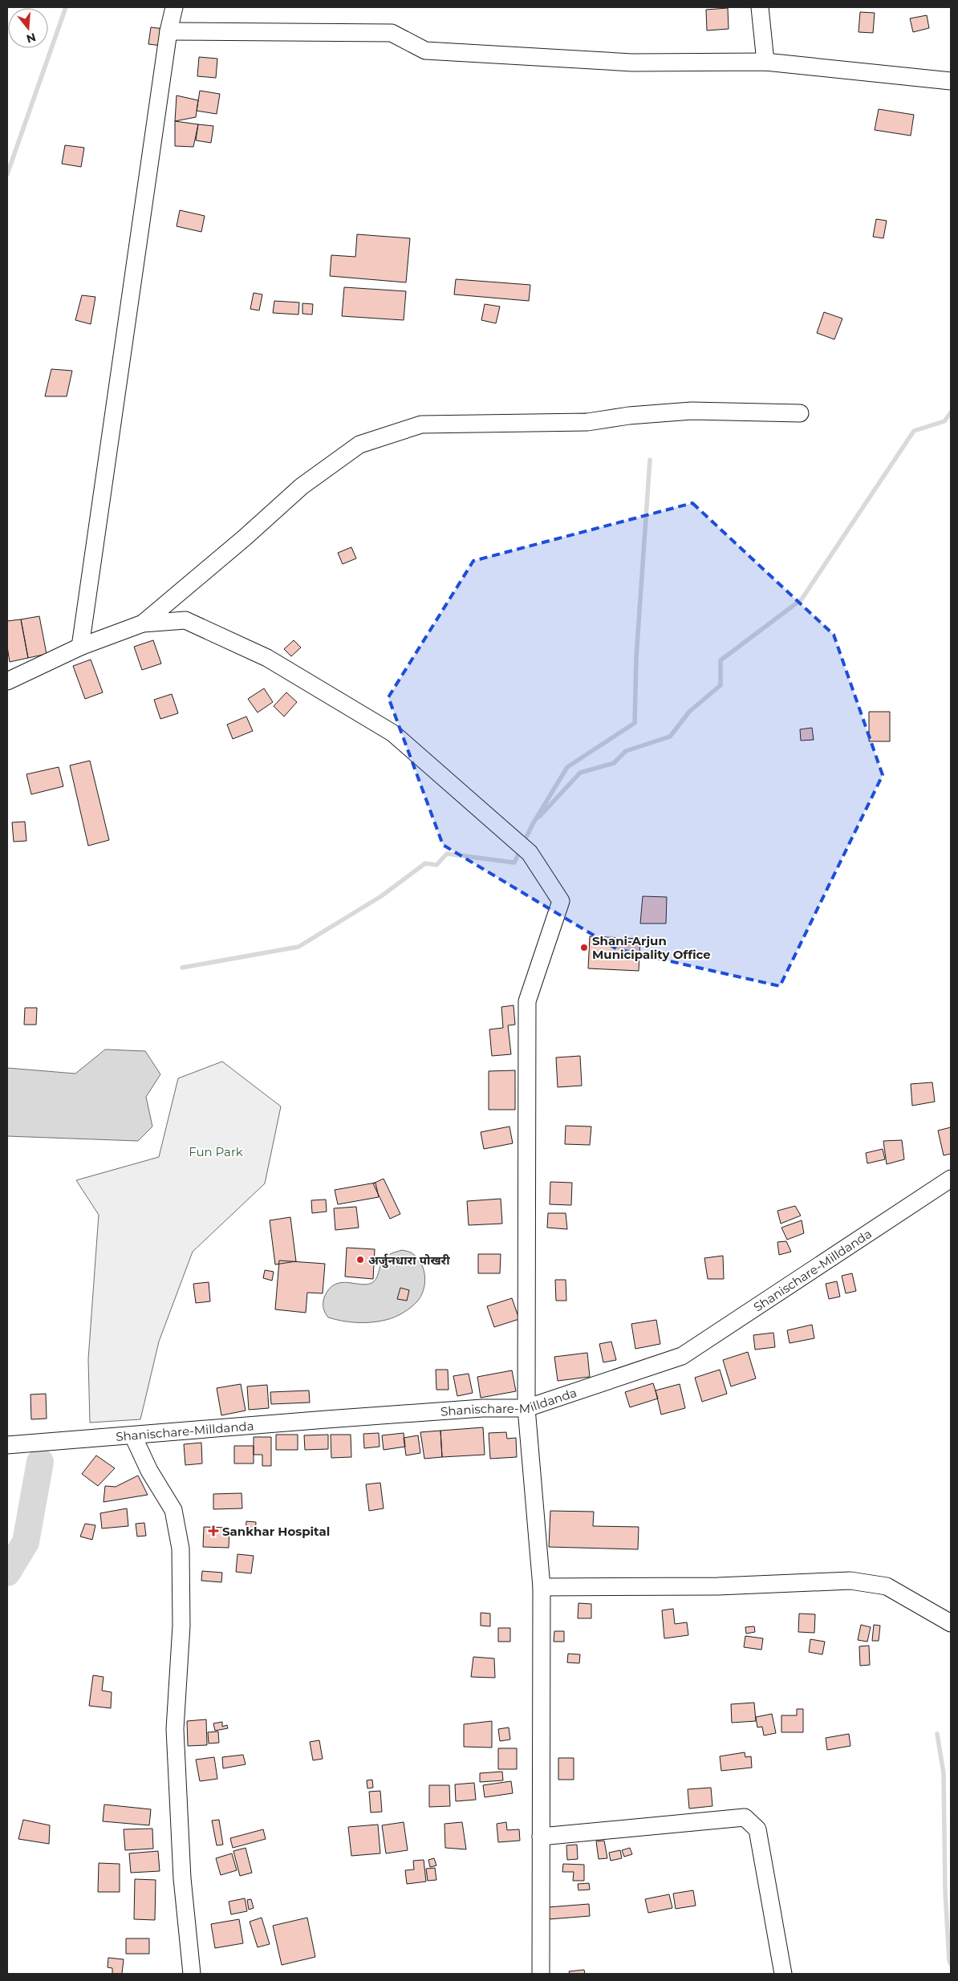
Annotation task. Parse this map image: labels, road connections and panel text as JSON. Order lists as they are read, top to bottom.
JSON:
{
  "streets": {
    "street": ["Shanischare-Milldanda"]
  },
  "parks": ["Fun Park"],
  "places": {
    "other": ["Shani-Arjun Municipality Office", "अर्जुनधारा पोखरी"],
    "health": ["Sankhar Hospital"]
  },
  "north": "bottom"
}
